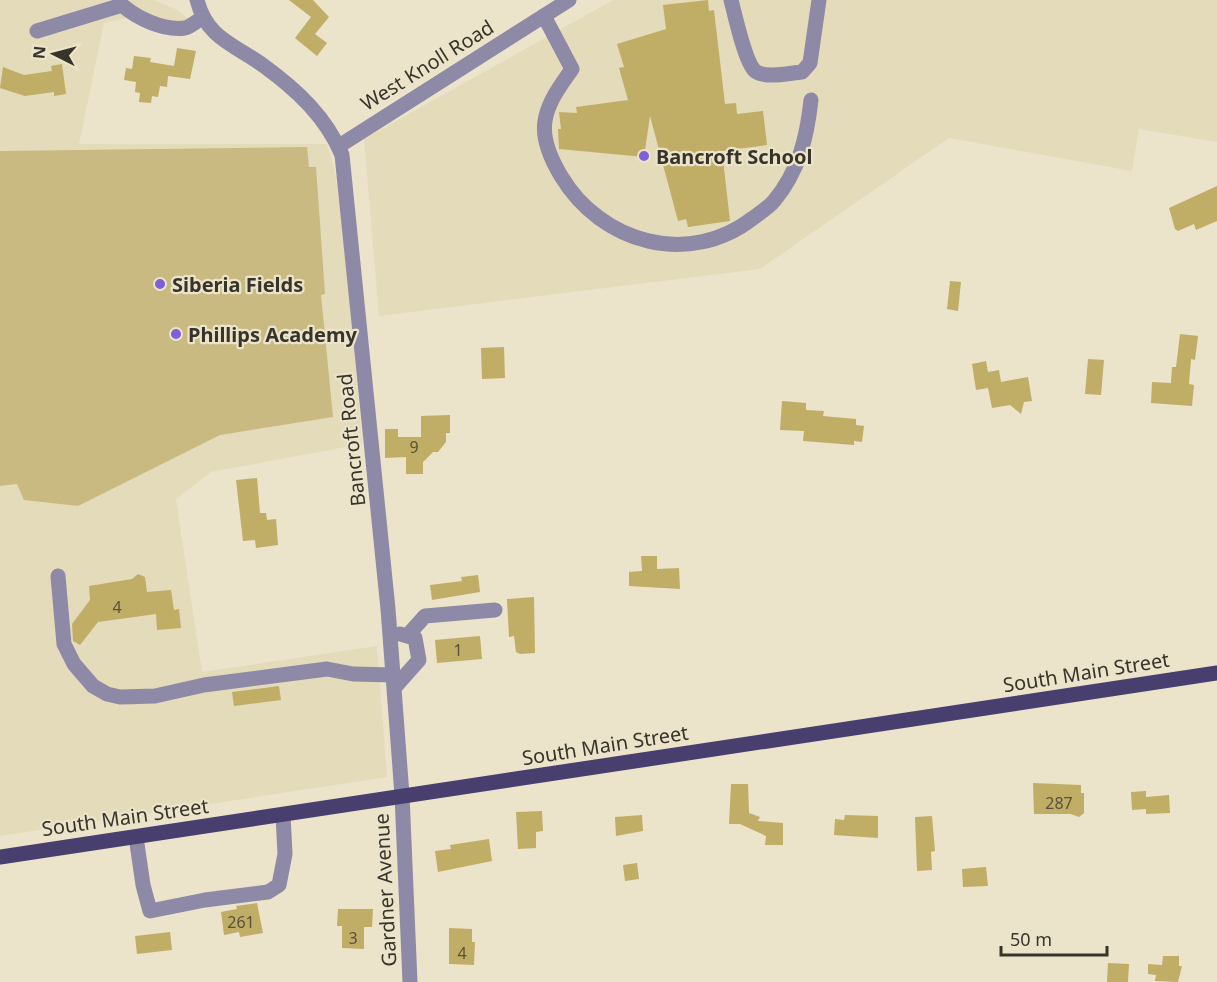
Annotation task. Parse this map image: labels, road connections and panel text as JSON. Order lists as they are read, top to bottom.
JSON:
{
  "streets": {
    "main road": ["South Main Street"],
    "street": ["West Knoll Road", "Bancroft Road", "Gardner Avenue"]
  },
  "crossings": [
    ["West Knoll Road", "Bancroft Road"],
    ["Bancroft Road", "South Main Street"],
    ["Bancroft Road", "Gardner Avenue"],
    ["South Main Street", "Gardner Avenue"]
  ],
  "places": ["Bancroft School", "Siberia Fields", "Phillips Academy"],
  "house_numbers": [
    "9",
    "4",
    "1",
    "287",
    "261",
    "3",
    "4"
  ],
  "scale_bar": "50 m",
  "north": "left"
}
